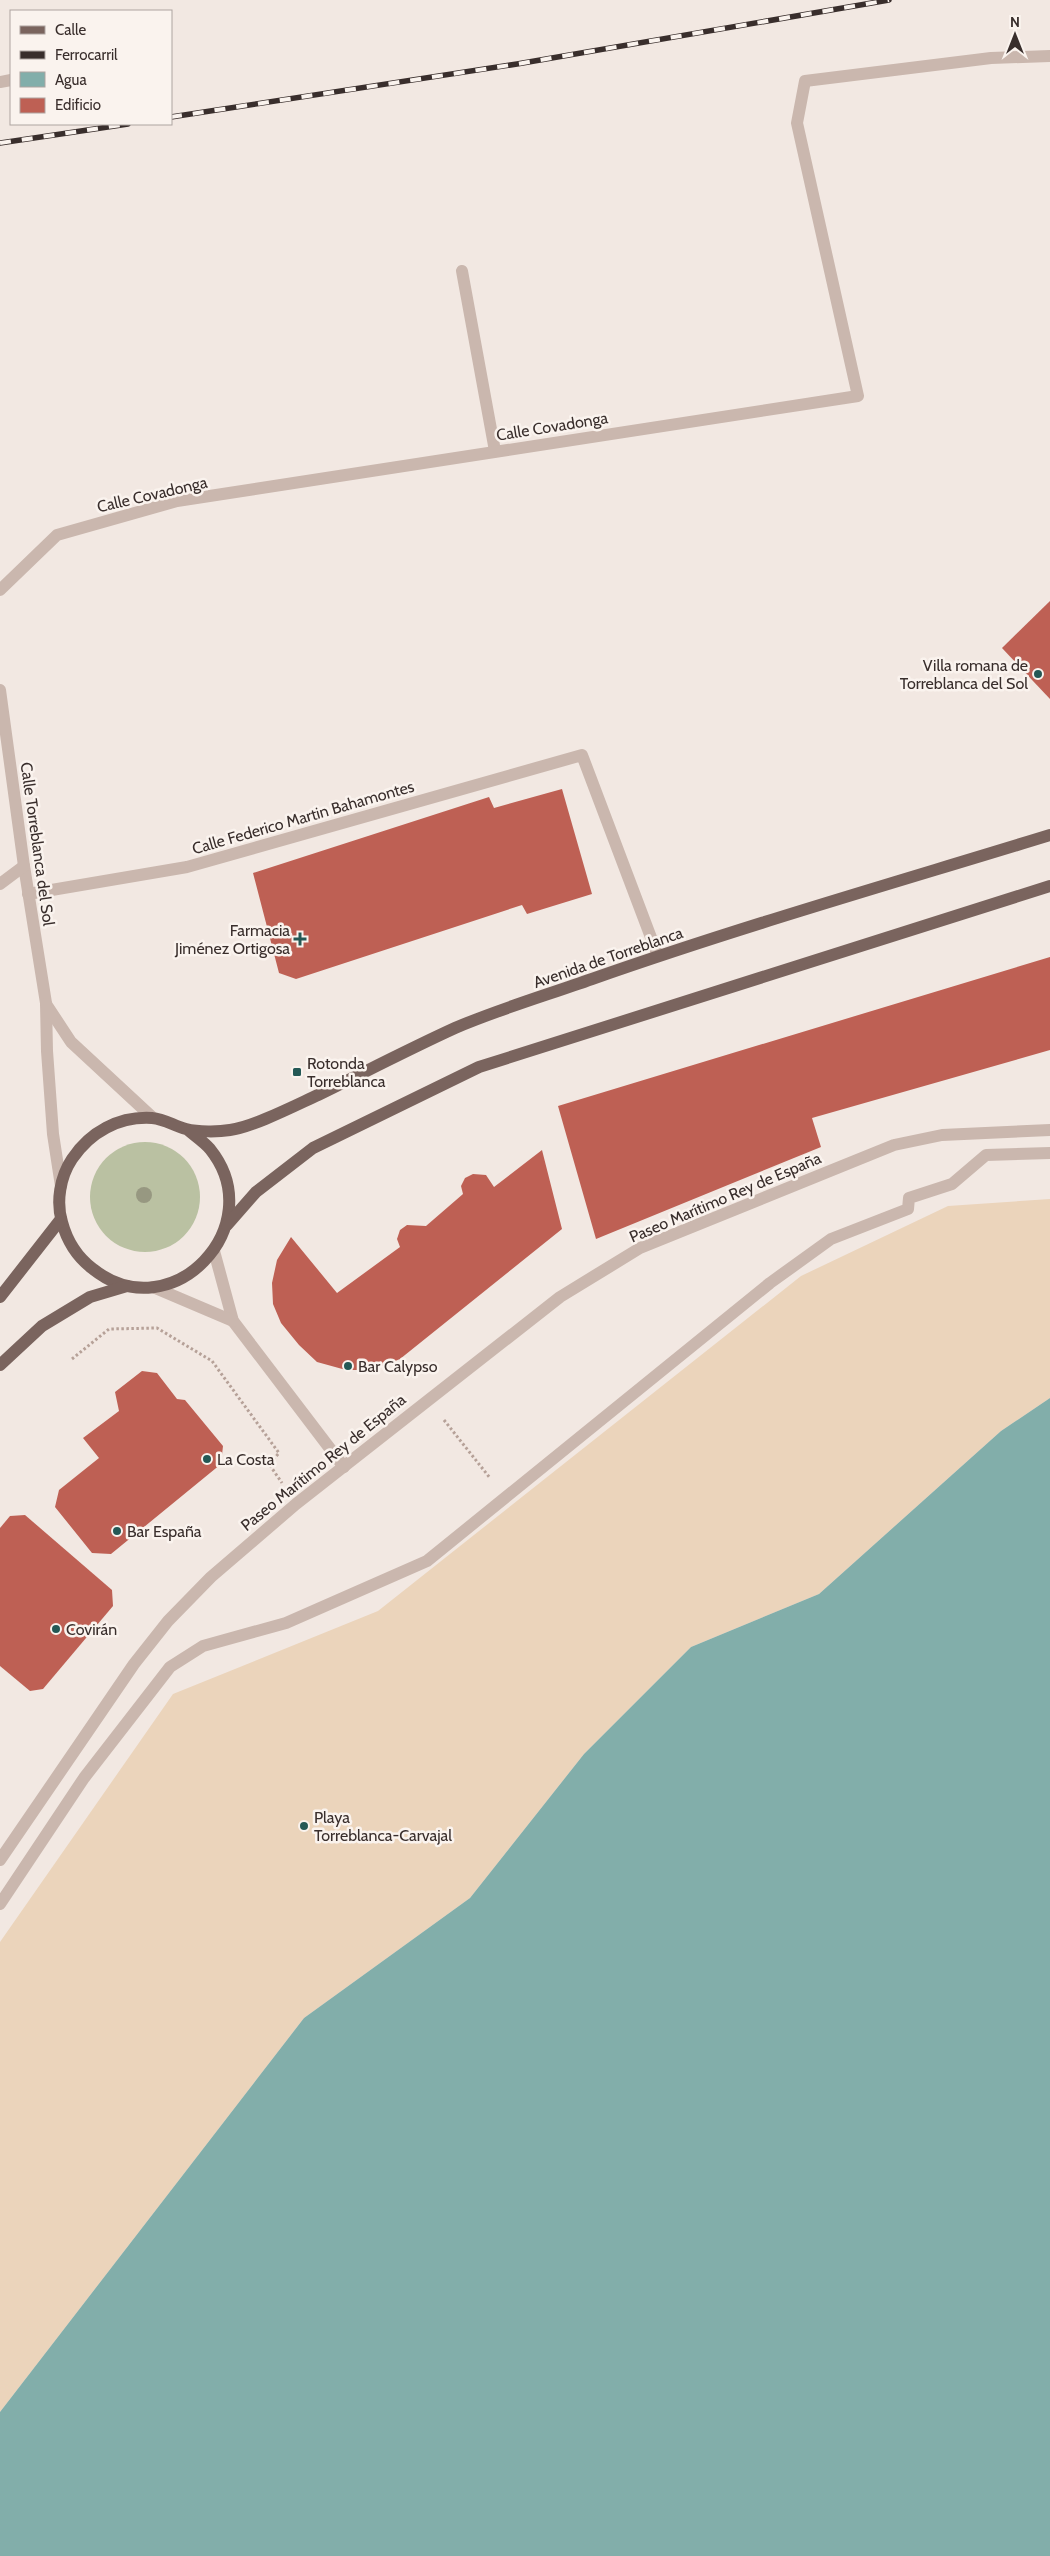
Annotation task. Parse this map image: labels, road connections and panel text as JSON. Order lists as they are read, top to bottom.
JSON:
{
  "streets": {
    "main road": ["Avenida de Torreblanca"],
    "street": [
      "Calle Covadonga",
      "Calle Federico Martin Bahamontes",
      "Calle Torreblanca del Sol",
      "Paseo Marítimo Rey de España"
    ]
  },
  "crossings": [
    ["Calle Federico Martin Bahamontes", "Calle Torreblanca del Sol"],
    ["Calle Federico Martin Bahamontes", "Avenida de Torreblanca"],
    ["Calle Torreblanca del Sol", "Avenida de Torreblanca"]
  ],
  "places": {
    "other": [
      "Villa romana de Torreblanca del Sol",
      "Bar Calypso",
      "La Costa",
      "Bar España",
      "Covirán",
      "Playa Torreblanca-Carvajal"
    ],
    "health": ["Farmacia Jiménez Ortigosa"],
    "transit": ["Rotonda Torreblanca"]
  },
  "legend": [
    "Calle",
    "Ferrocarril",
    "Agua",
    "Edificio"
  ],
  "north": "top"
}
